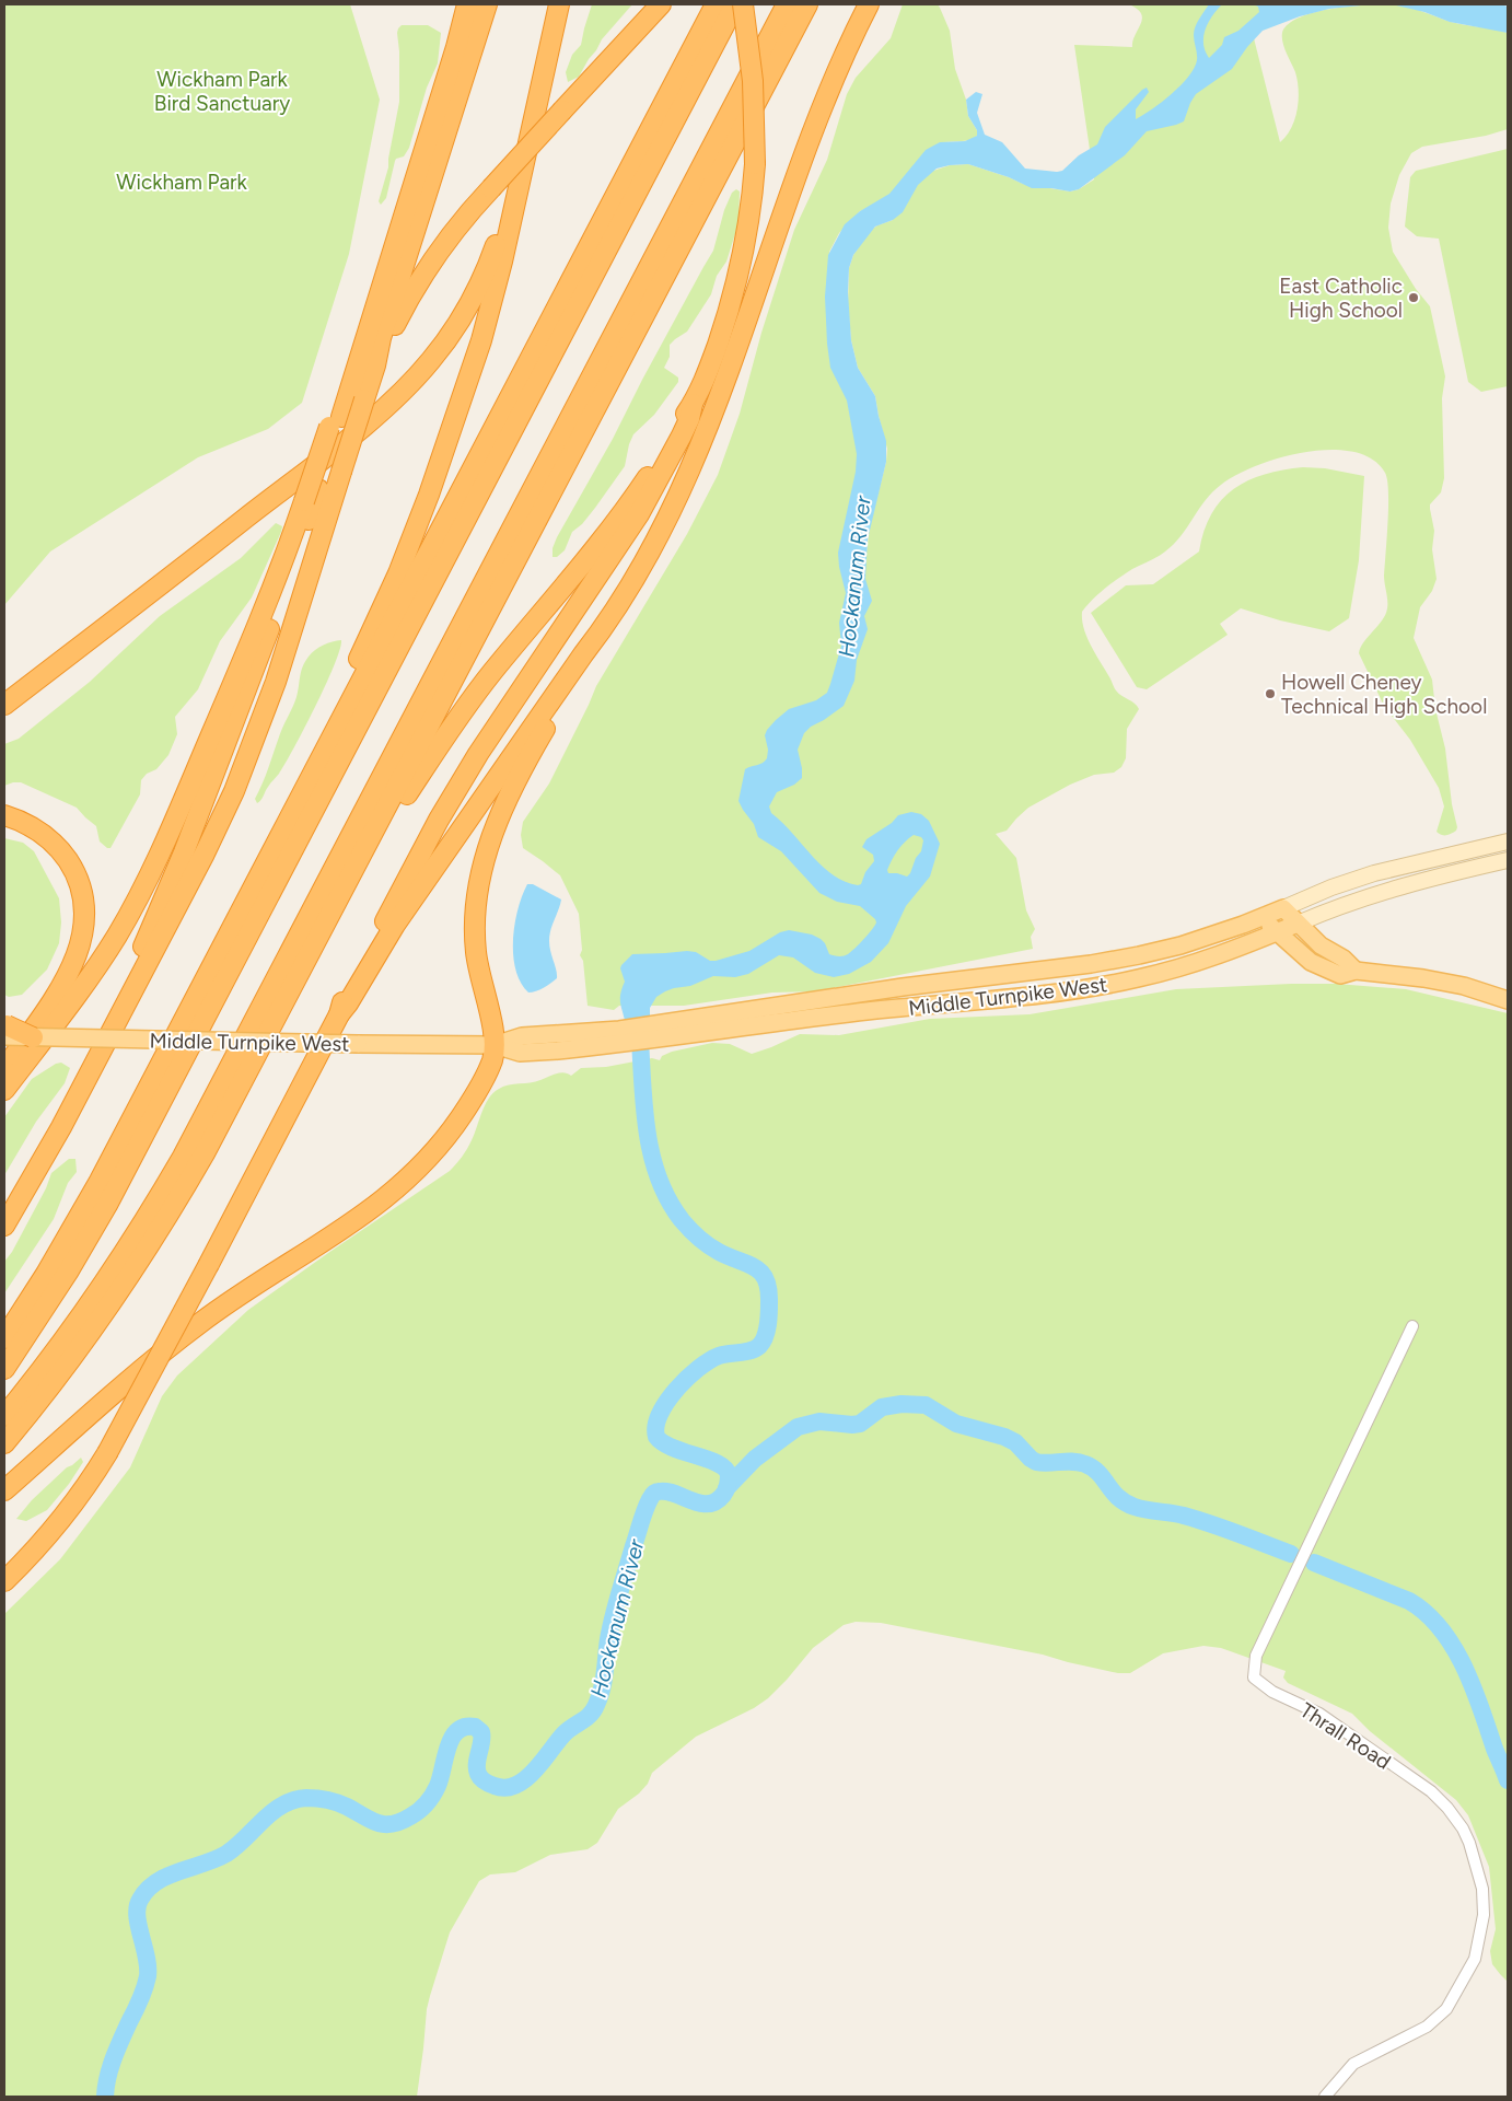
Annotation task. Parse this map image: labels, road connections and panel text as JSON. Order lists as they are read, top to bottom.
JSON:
{
  "streets": {
    "main road": ["Middle Turnpike West"],
    "street": ["Thrall Road"]
  },
  "water": ["Hockanum River"],
  "parks": ["Wickham Park Bird Sanctuary", "Wickham Park"],
  "places": ["East Catholic High School", "Howell Cheney Technical High School"]
}
